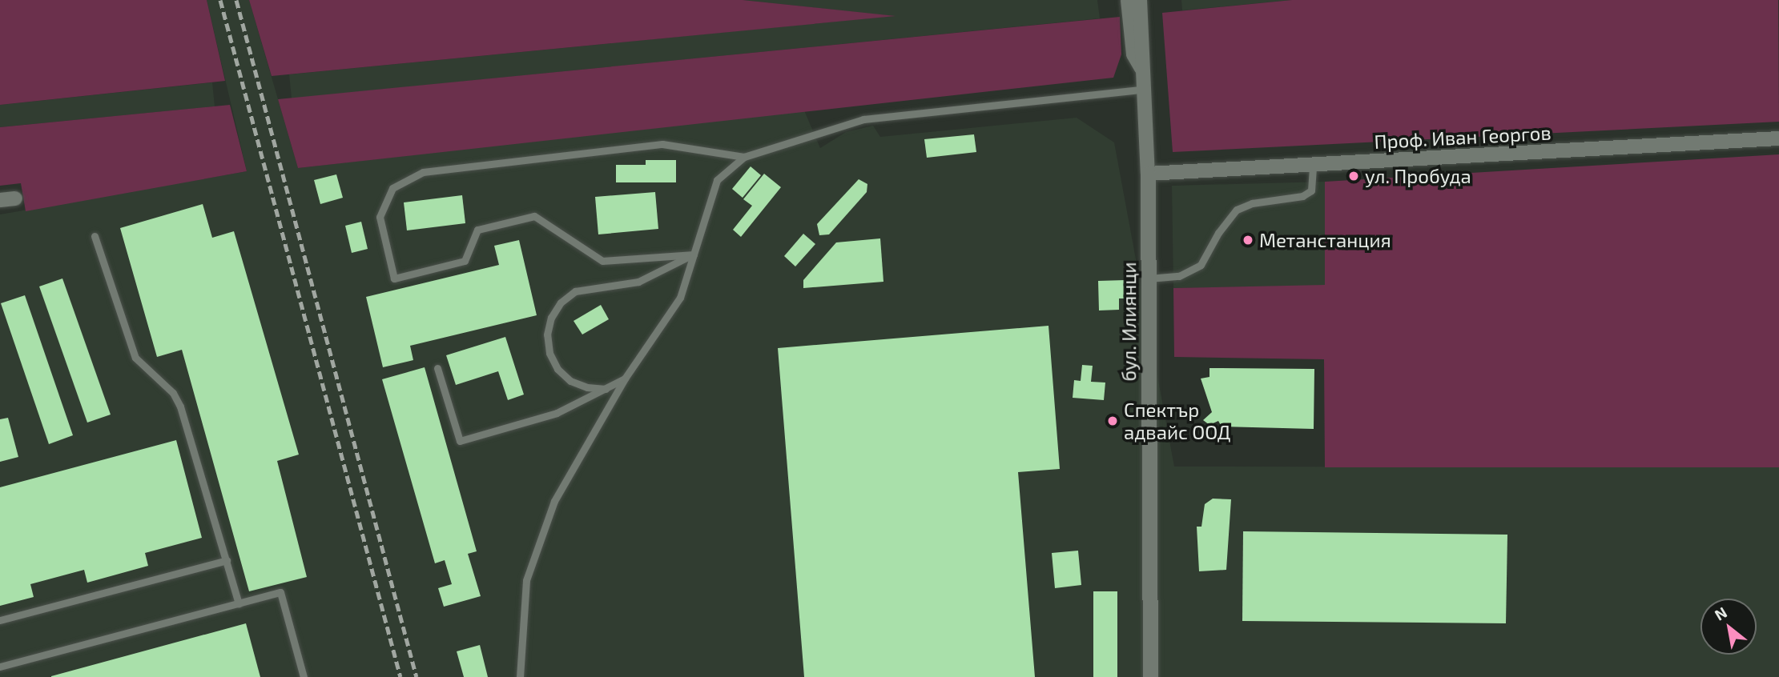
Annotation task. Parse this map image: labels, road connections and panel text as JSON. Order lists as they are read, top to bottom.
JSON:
{
  "streets": {
    "street": ["Проф. Иван Георгов", "бул. Илиянци"]
  },
  "crossings": [
    ["Проф. Иван Георгов", "бул. Илиянци"]
  ],
  "places": ["ул. Пробуда", "Метанстанция", "Спектър адвайс ООД"],
  "north": "top left"
}
